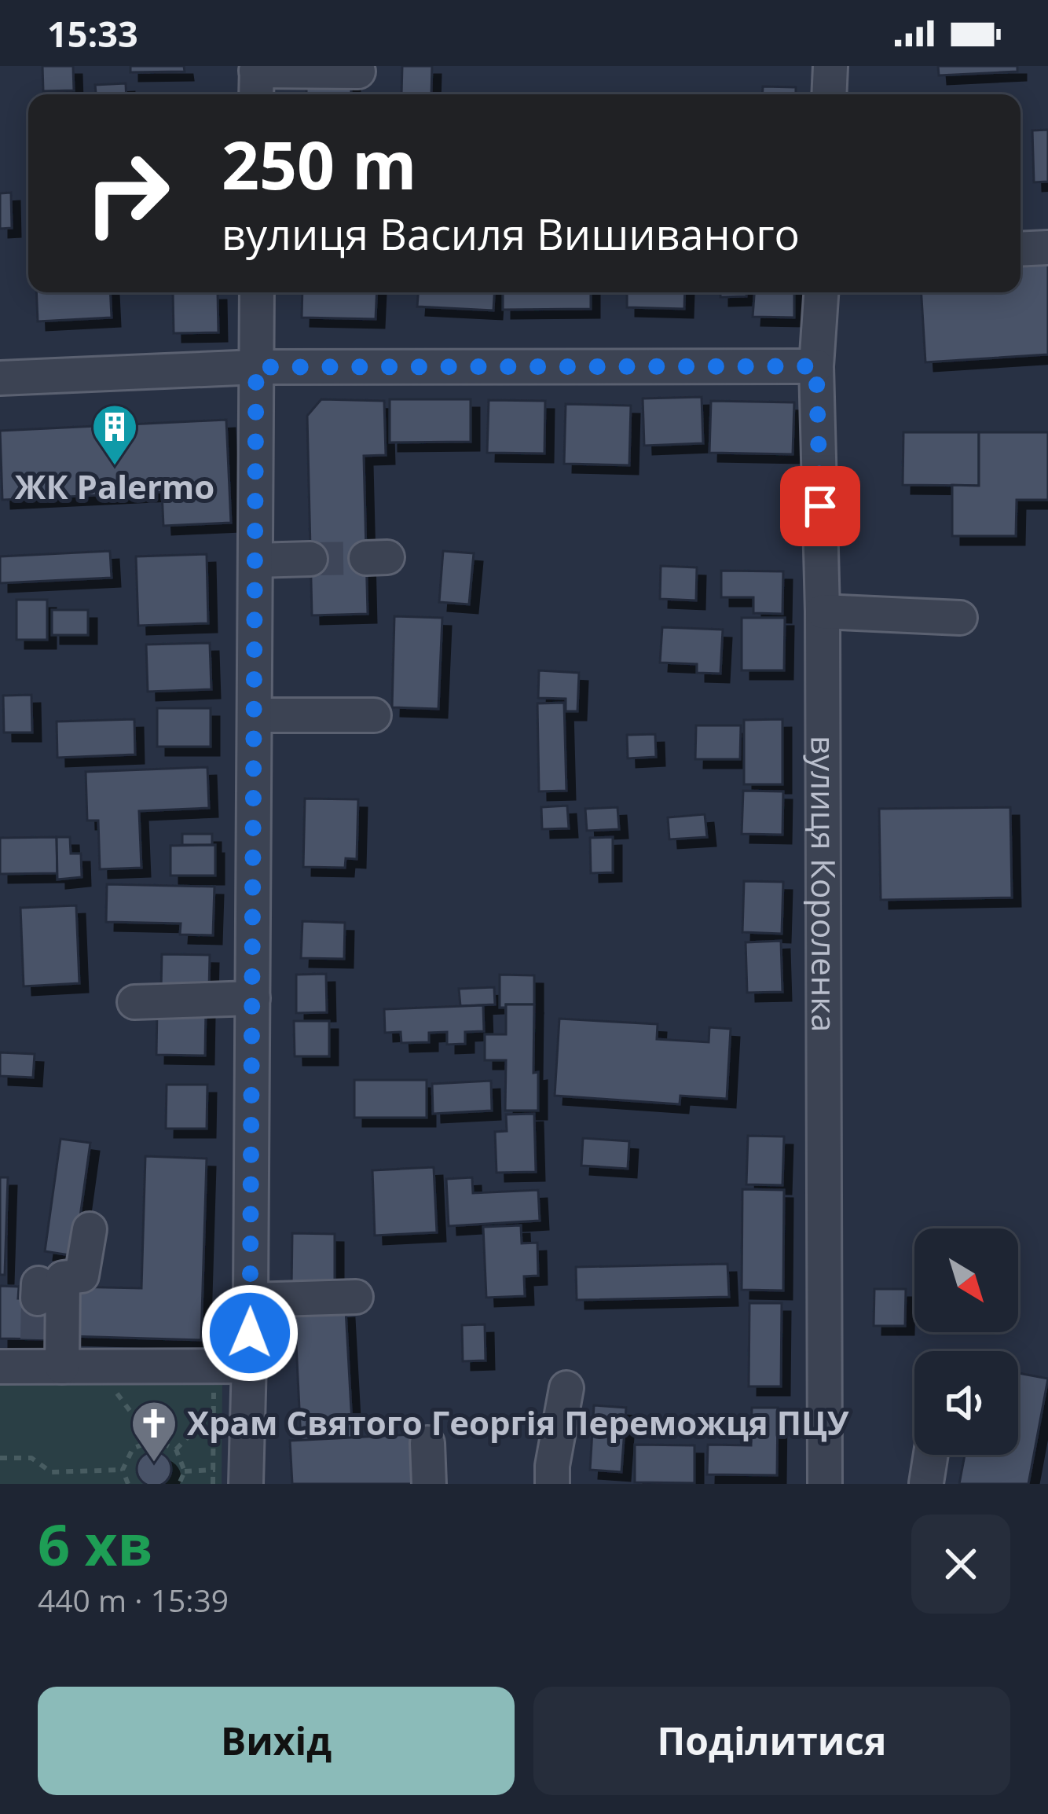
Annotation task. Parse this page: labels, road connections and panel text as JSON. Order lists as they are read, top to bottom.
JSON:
{
  "streets": {
    "street": ["вулиця Короленка"]
  },
  "places": {
    "building": ["ЖК Palermo"],
    "church": ["Храм Святого Георгія Переможця ПЦУ"]
  },
  "north": "bottom right",
  "page": {
    "status": "15:33",
    "turn": ["250 m", "вулиця Василя Вишиваного"],
    "heading": ["6 хв", "440 m · 15:39"],
    "buttons": ["Вихід", "Поділитися"]
  }
}
